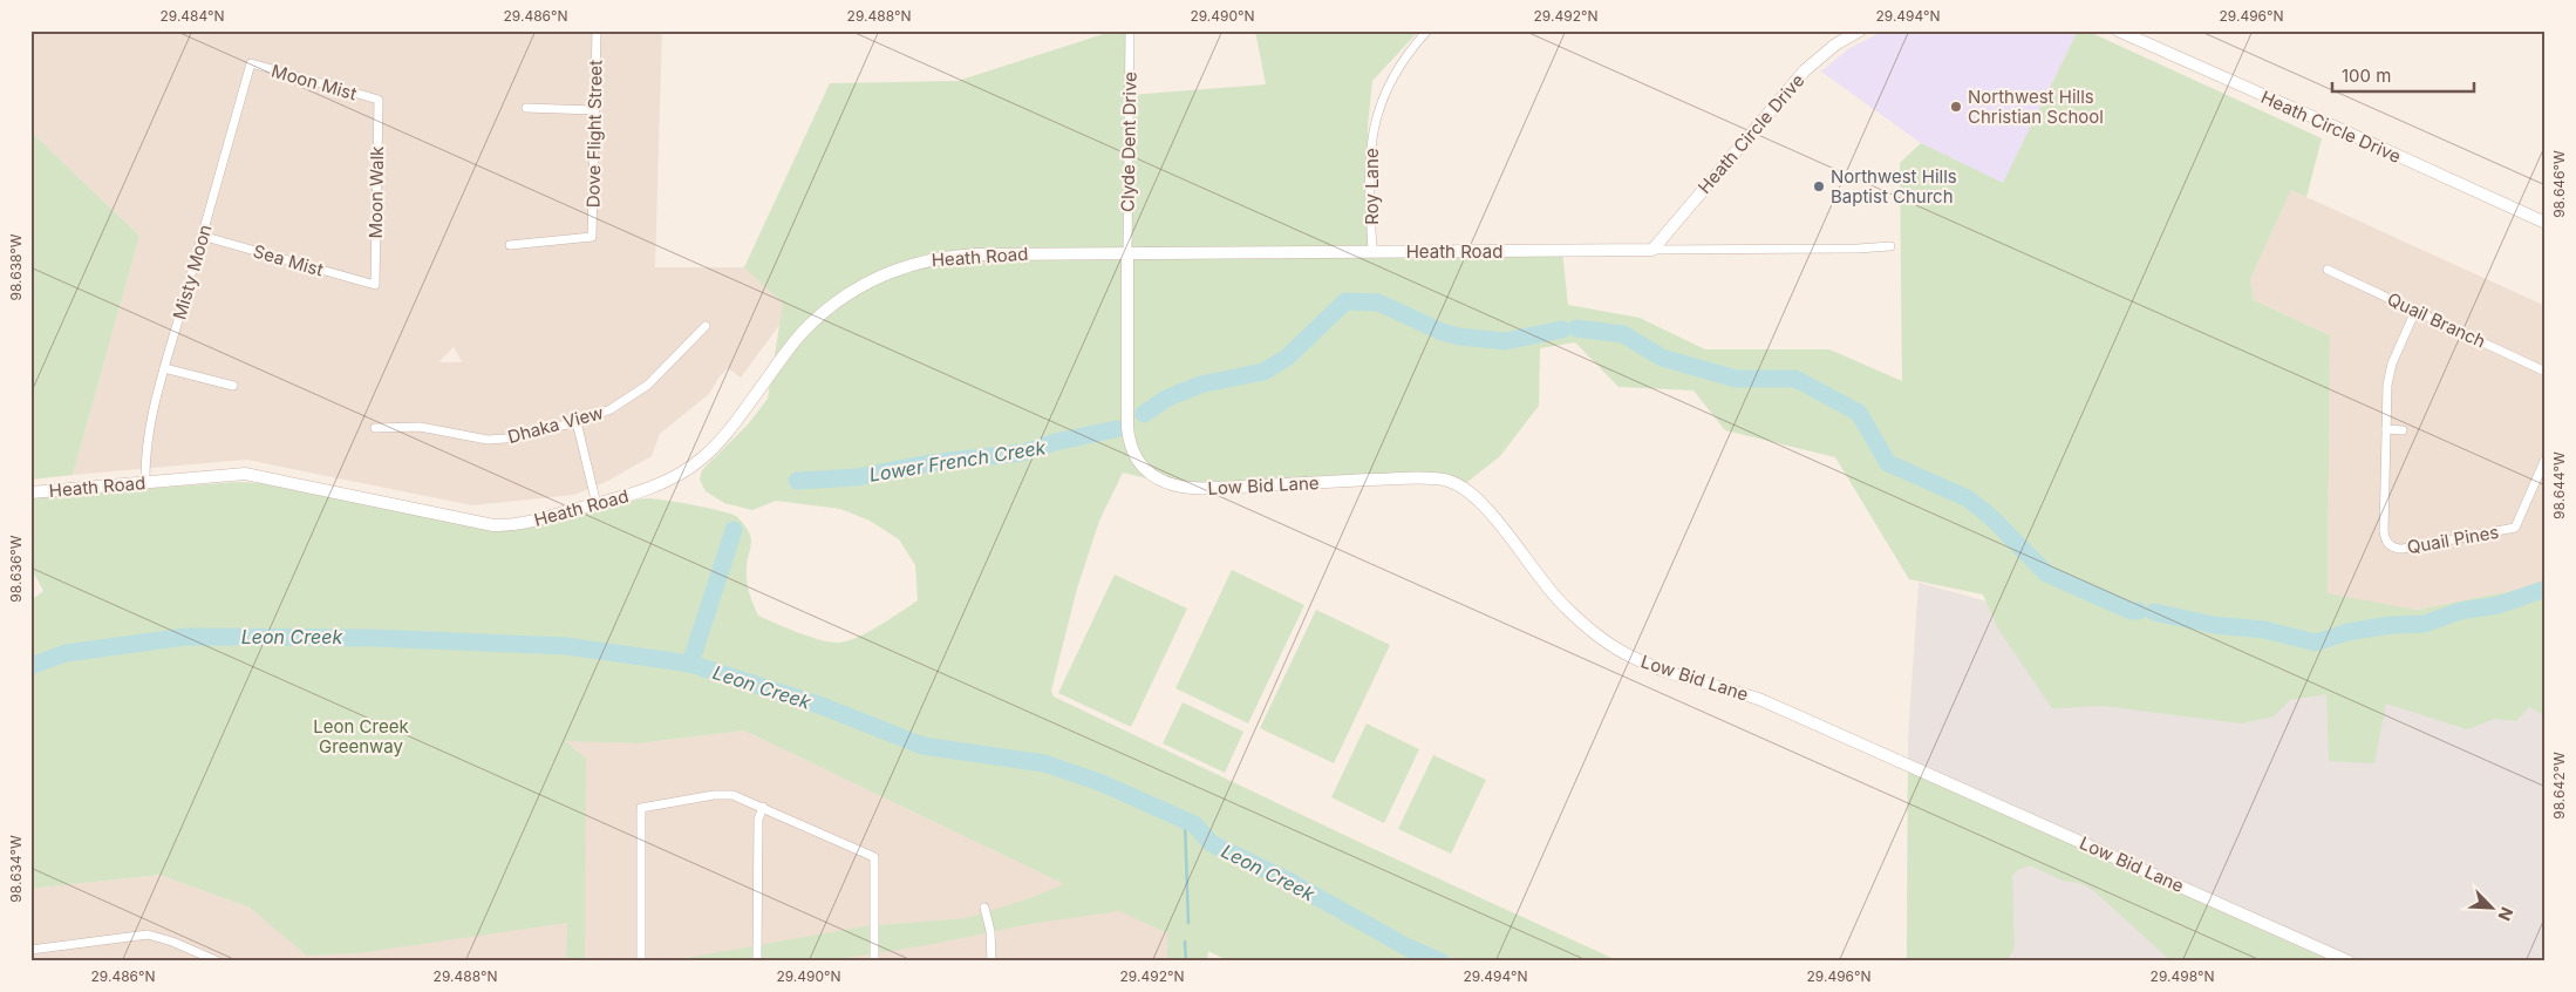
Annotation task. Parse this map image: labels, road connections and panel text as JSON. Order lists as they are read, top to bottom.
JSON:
{
  "streets": {
    "street": [
      "Moon Mist",
      "Heath Circle Drive",
      "Dove Flight Street",
      "Clyde Dent Drive",
      "Roy Lane",
      "Moon Walk",
      "Heath Road",
      "Sea Mist",
      "Misty Moon",
      "Quail Branch",
      "Dhaka View",
      "Low Bid Lane",
      "Quail Pines"
    ]
  },
  "crossings": [
    ["Moon Mist", "Moon Walk"],
    ["Moon Mist", "Misty Moon"],
    ["Heath Circle Drive", "Heath Road"],
    ["Clyde Dent Drive", "Heath Road"],
    ["Clyde Dent Drive", "Low Bid Lane"],
    ["Roy Lane", "Heath Road"],
    ["Moon Walk", "Sea Mist"],
    ["Heath Road", "Misty Moon"],
    ["Heath Road", "Low Bid Lane"],
    ["Sea Mist", "Misty Moon"]
  ],
  "water": ["Lower French Creek", "Leon Creek"],
  "parks": ["Leon Creek Greenway"],
  "places": ["Northwest Hills Christian School", "Northwest Hills Baptist Church"],
  "scale_bar": "100 m",
  "north": "bottom right",
  "coordinates": [
    "29.484°N",
    "29.486°N",
    "29.488°N",
    "29.490°N",
    "29.492°N",
    "29.494°N",
    "29.496°N",
    "98.646°W",
    "98.638°W",
    "98.644°W",
    "98.636°W",
    "98.642°W",
    "98.634°W",
    "29.498°N"
  ]
}
